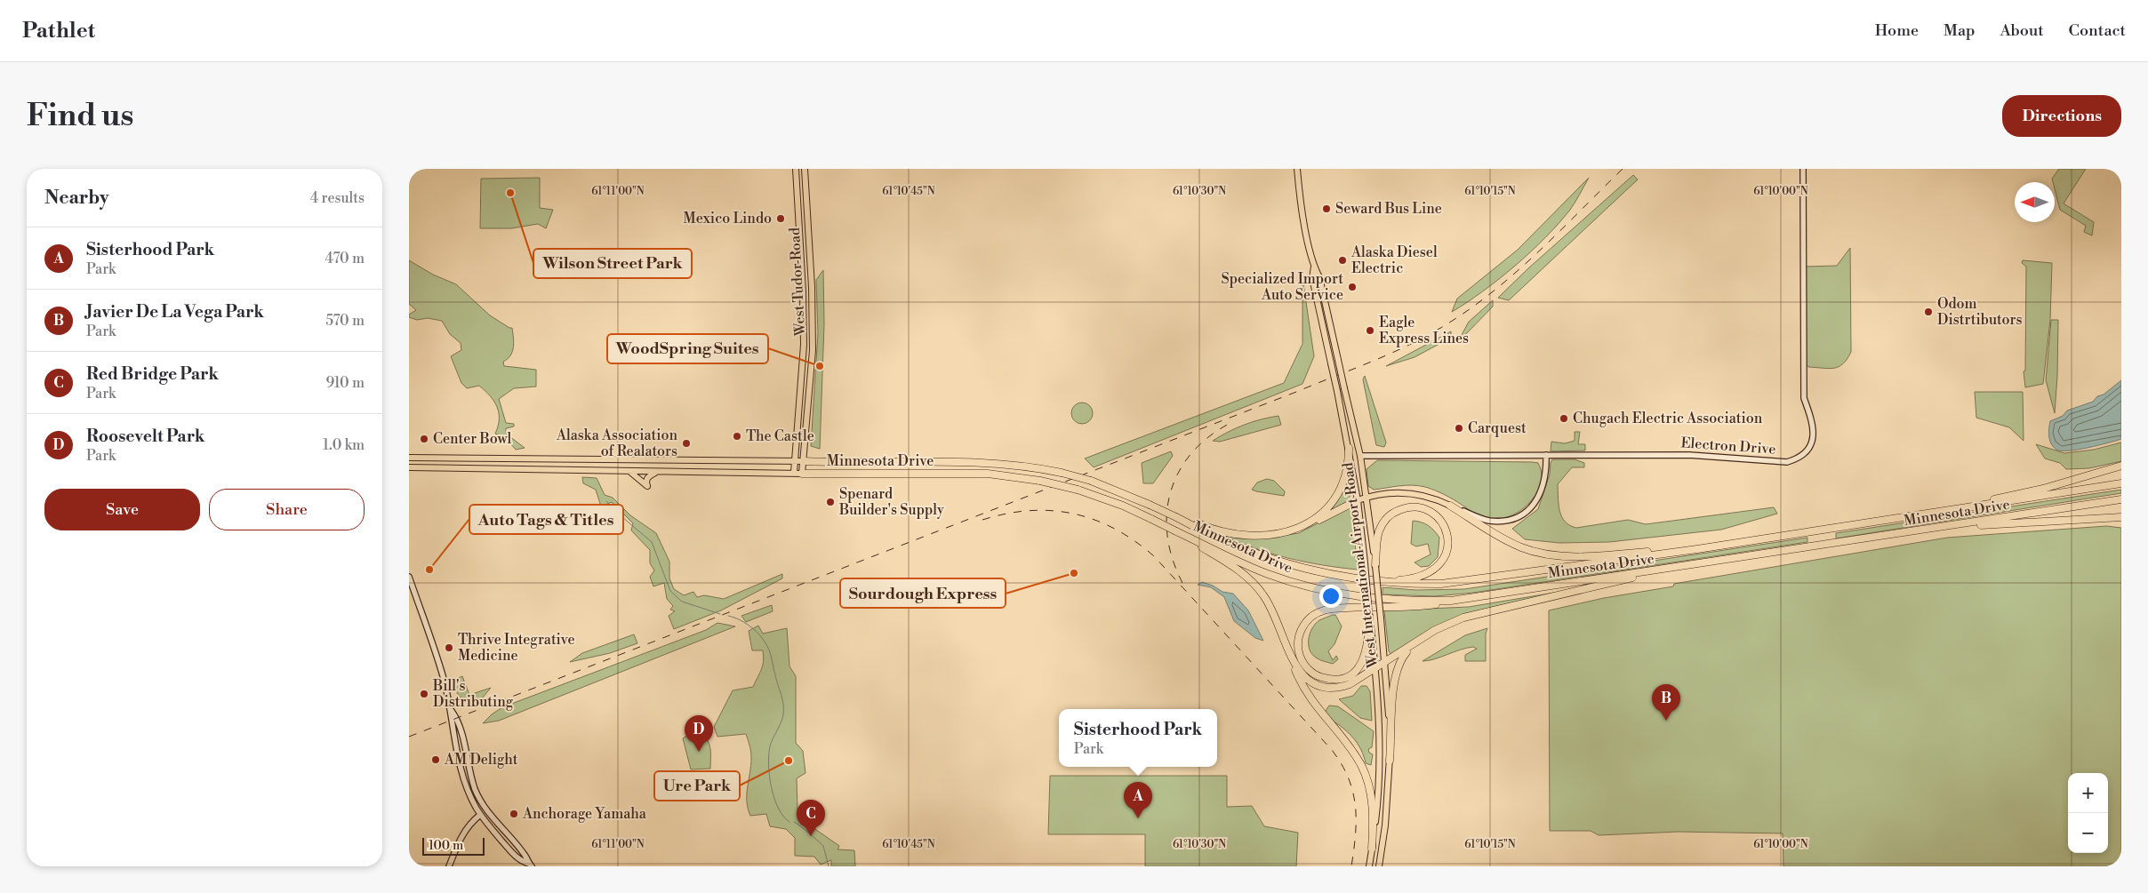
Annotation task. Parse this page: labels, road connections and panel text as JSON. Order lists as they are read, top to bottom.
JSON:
{
  "streets": {
    "highway": ["Minnesota Drive"],
    "main road": ["West Tudor Road", "West International Airport Road"],
    "street": ["Electron Drive"]
  },
  "crossings": [
    ["West Tudor Road", "Minnesota Drive"],
    ["Electron Drive", "West International Airport Road"]
  ],
  "places": [
    "Wilson Street Park",
    "Seward Bus Line",
    "Mexico Lindo",
    "Alaska Diesel Electric",
    "Specialized Import Auto Service",
    "Odom Distrtibutors",
    "Eagle Express Lines",
    "WoodSpring Suites",
    "Chugach Electric Association",
    "Carquest",
    "The Castle",
    "Center Bowl",
    "Alaska Association of Realators",
    "Spenard Builder's Supply",
    "Auto Tags & Titles",
    "Sourdough Express",
    "Thrive Integrative Medicine",
    "Bill's Distributing",
    "AM Delight",
    "Ure Park",
    "Anchorage Yamaha"
  ],
  "scale_bar": "100 m",
  "north": "left",
  "page": {
    "header": "Pathlet",
    "nav": [
      "Home",
      "Map",
      "About",
      "Contact"
    ],
    "buttons": [
      "Directions",
      ["Save", "Share"]
    ],
    "title": "Find us",
    "heading": ["Nearby", "4 results"],
    "list": [
      {
        "mark": "A",
        "name": "Sisterhood Park",
        "note": "Park",
        "value": "470 m"
      },
      {
        "mark": "B",
        "name": "Javier De La Vega Park",
        "note": "Park",
        "value": "570 m"
      },
      {
        "mark": "C",
        "name": "Red Bridge Park",
        "note": "Park",
        "value": "910 m"
      },
      {
        "mark": "D",
        "name": "Roosevelt Park",
        "note": "Park",
        "value": "1.0 km"
      }
    ],
    "pins": [
      "B",
      "D",
      "A",
      "C"
    ],
    "popup": ["Sisterhood Park", "Park"],
    "map_buttons": ["+", "−"],
    "scale": "100 m"
  },
  "coordinates": [
    "61°11'00\"N",
    "61°10'45\"N",
    "61°10'30\"N",
    "61°10'15\"N",
    "61°10'00\"N"
  ]
}
